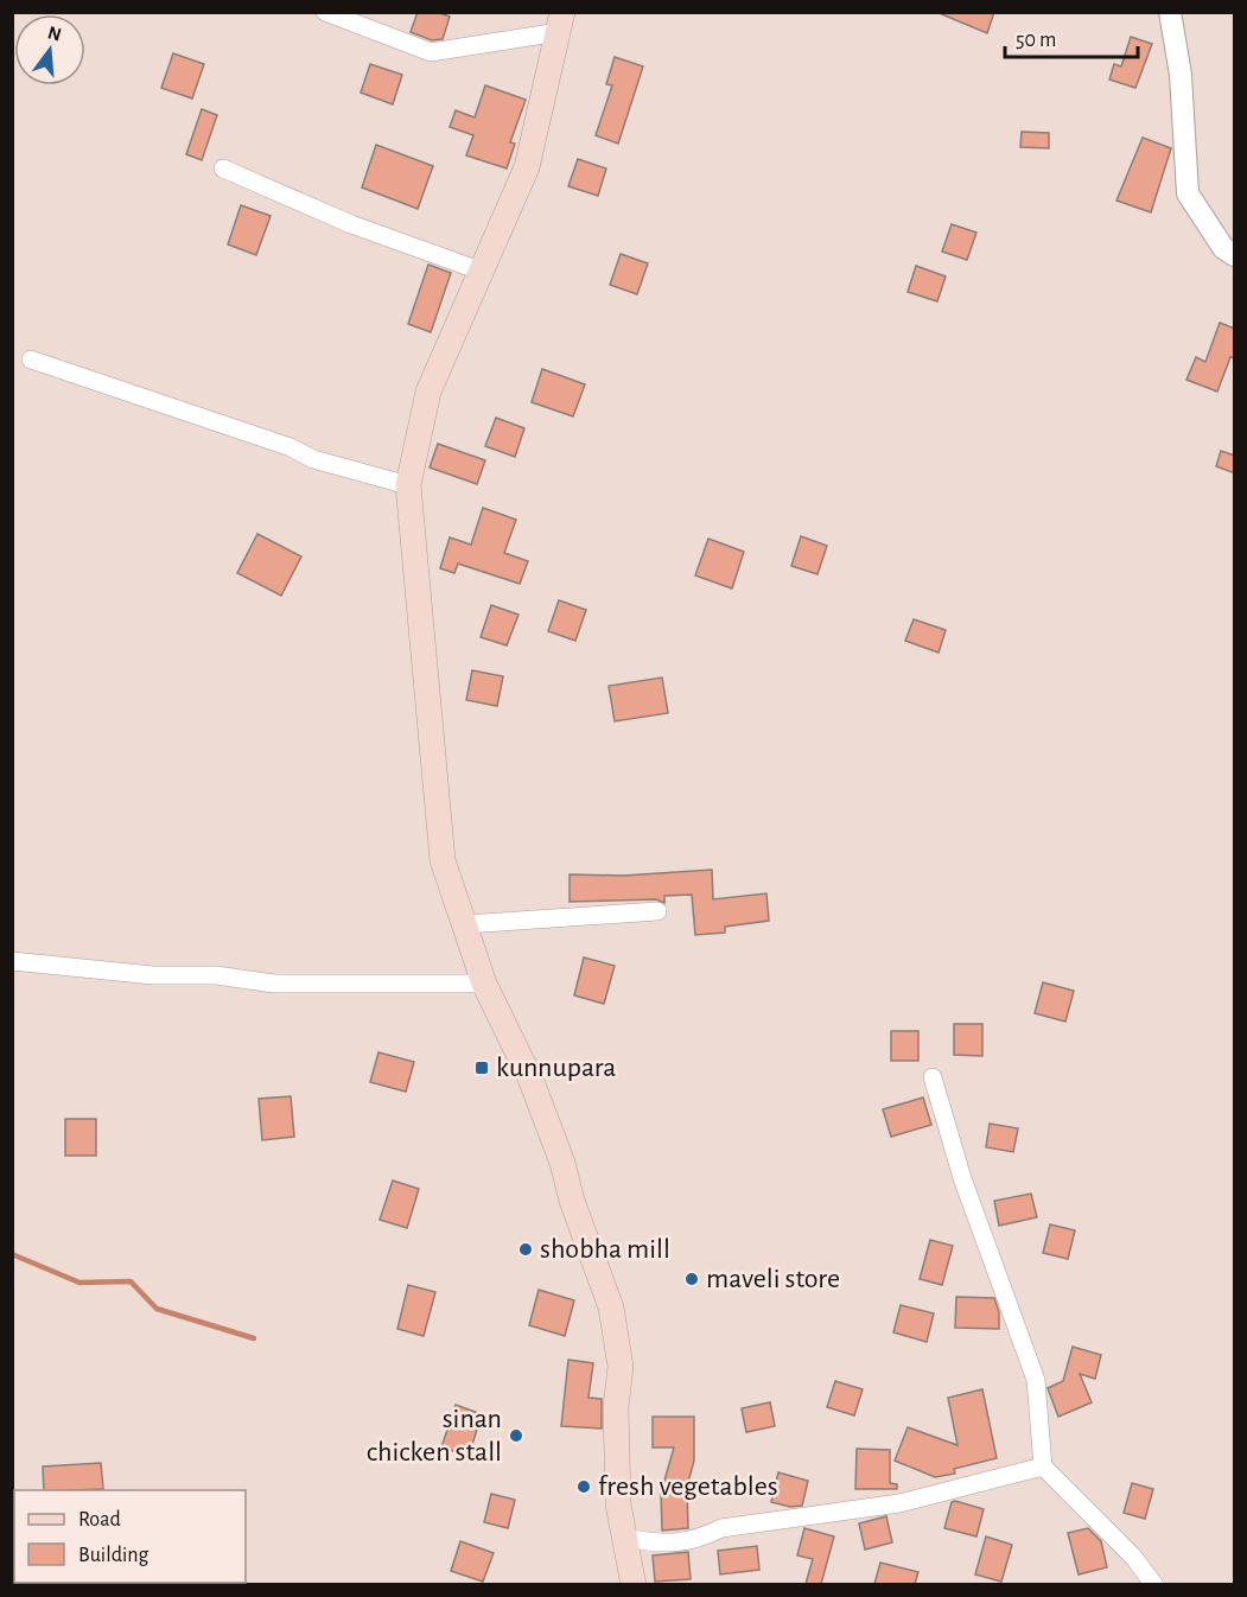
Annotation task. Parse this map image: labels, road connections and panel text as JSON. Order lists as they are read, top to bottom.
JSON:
{
  "places": {
    "transit": ["kunnupara"],
    "other": [
      "shobha mill",
      "maveli store",
      "sinan chicken stall",
      "fresh vegetables"
    ]
  },
  "legend": ["Road", "Building"],
  "scale_bar": "50 m",
  "north": "top"
}
